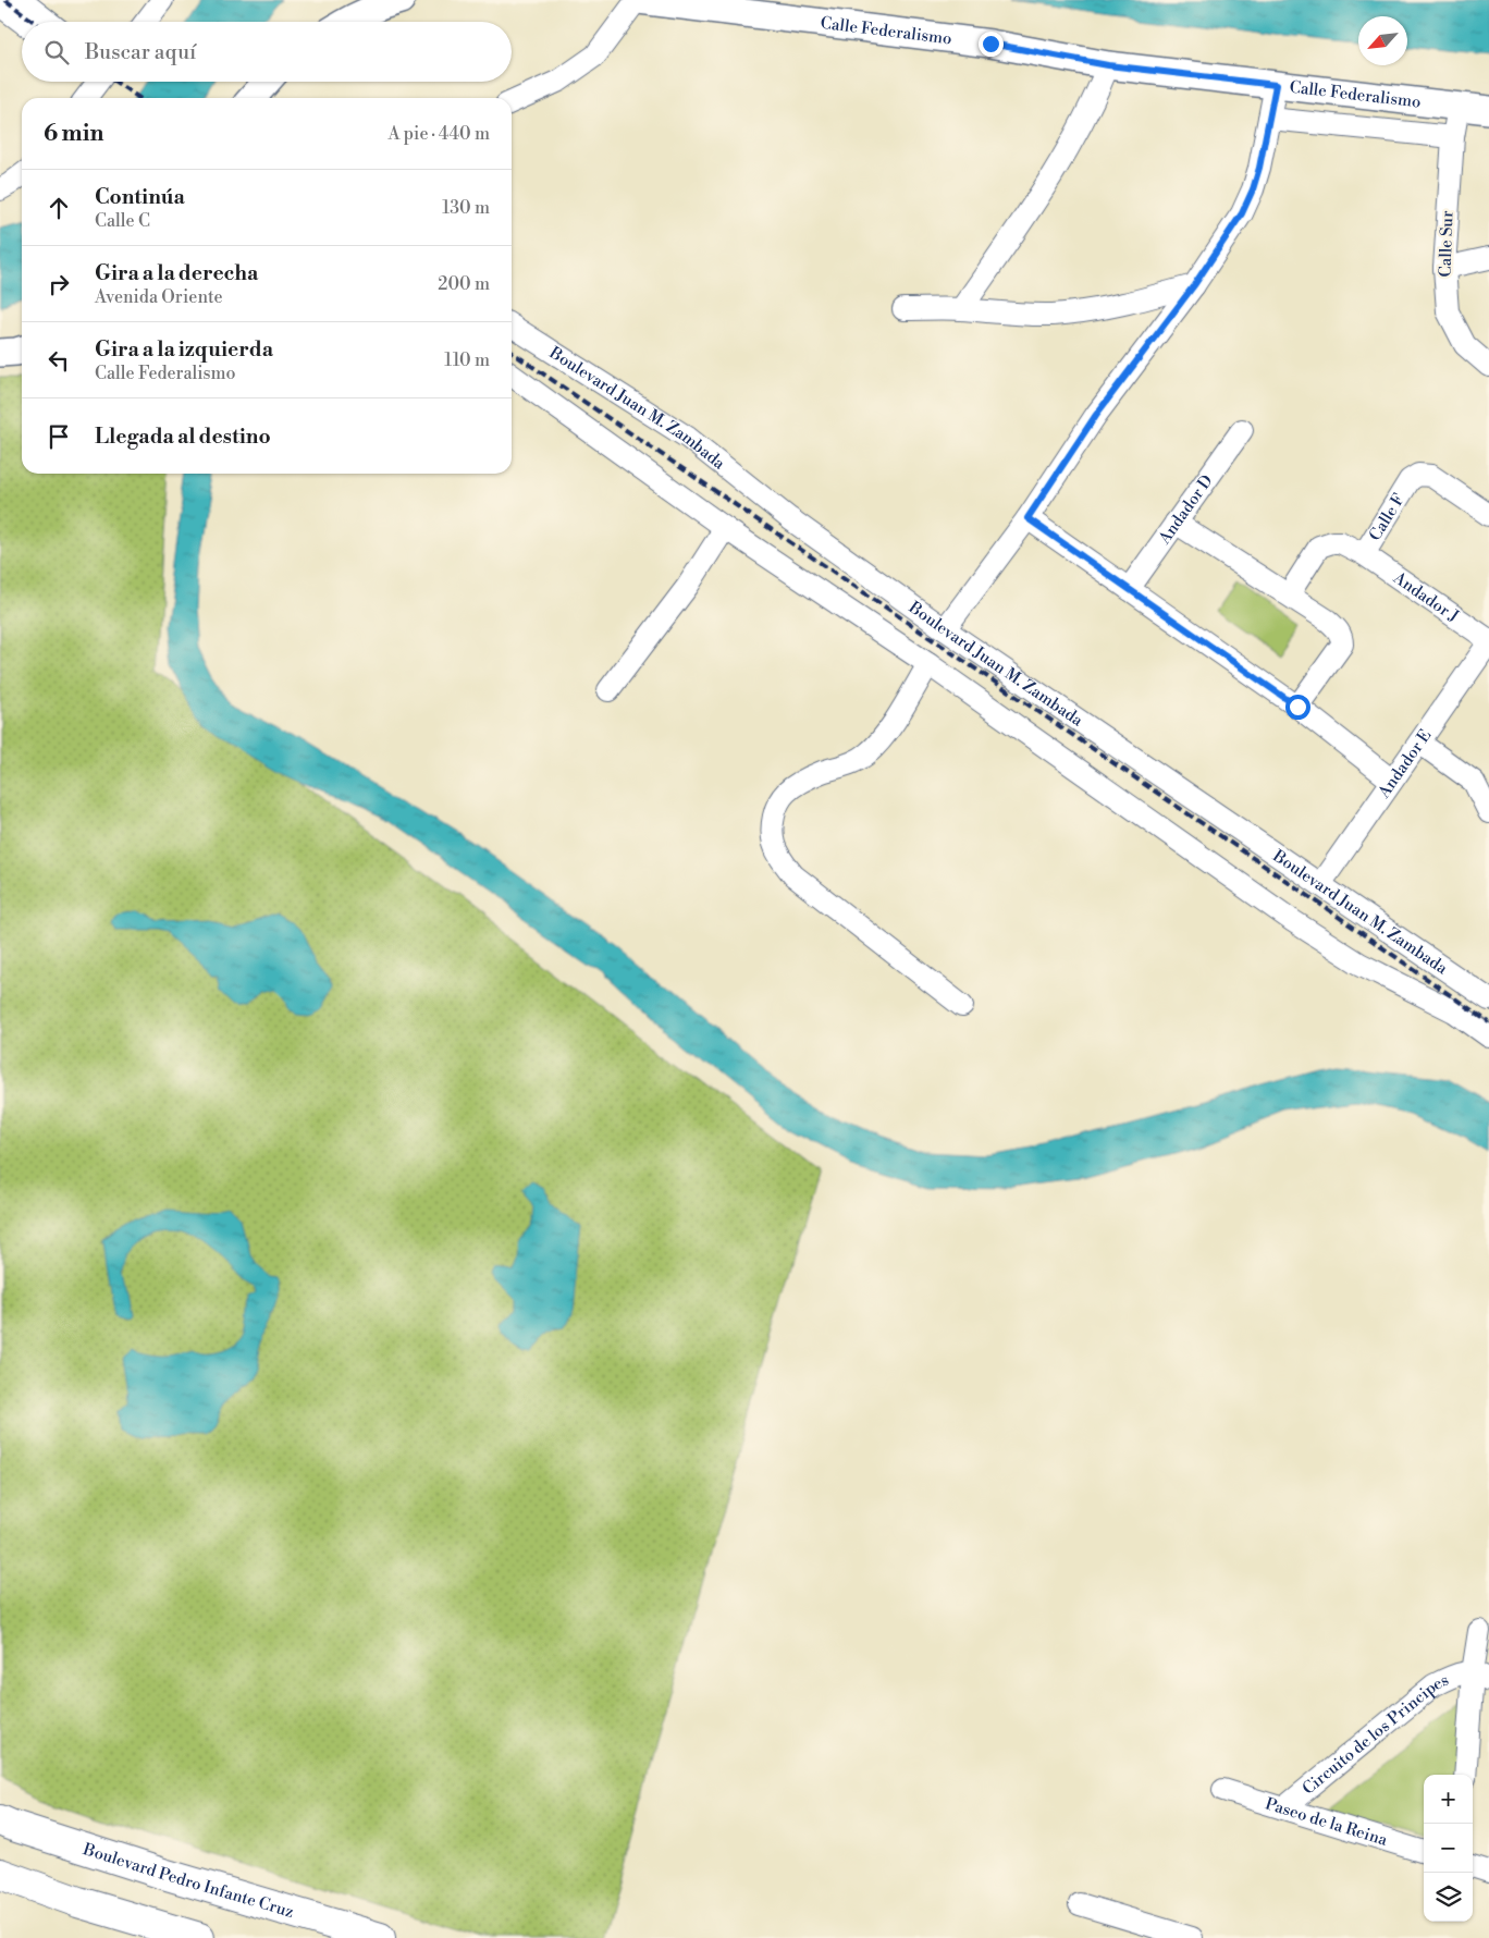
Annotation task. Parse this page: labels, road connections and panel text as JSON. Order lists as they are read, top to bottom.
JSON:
{
  "streets": {
    "highway": ["Boulevard Pedro Infante Cruz"],
    "main road": ["Calle Federalismo"],
    "street": [
      "Calle Sur",
      "Boulevard Juan M. Zambada",
      "Andador D",
      "Calle F",
      "Andador J",
      "Andador E",
      "Circuito de los Principes",
      "Paseo de la Reina"
    ]
  },
  "crossings": [
    ["Calle Federalismo", "Calle Sur"],
    ["Boulevard Juan M. Zambada", "Andador E"],
    ["Calle F", "Andador J"],
    ["Andador J", "Andador E"],
    ["Circuito de los Principes", "Paseo de la Reina"]
  ],
  "north": "bottom left",
  "page": {
    "search": "Buscar aquí",
    "heading": ["6 min", "A pie · 440 m"],
    "list": [
      ["Continúa", "Calle C", "130 m"],
      ["Gira a la derecha", "Avenida Oriente", "200 m"],
      ["Gira a la izquierda", "Calle Federalismo", "110 m"],
      "Llegada al destino"
    ],
    "map_buttons": ["+", "−"]
  }
}
